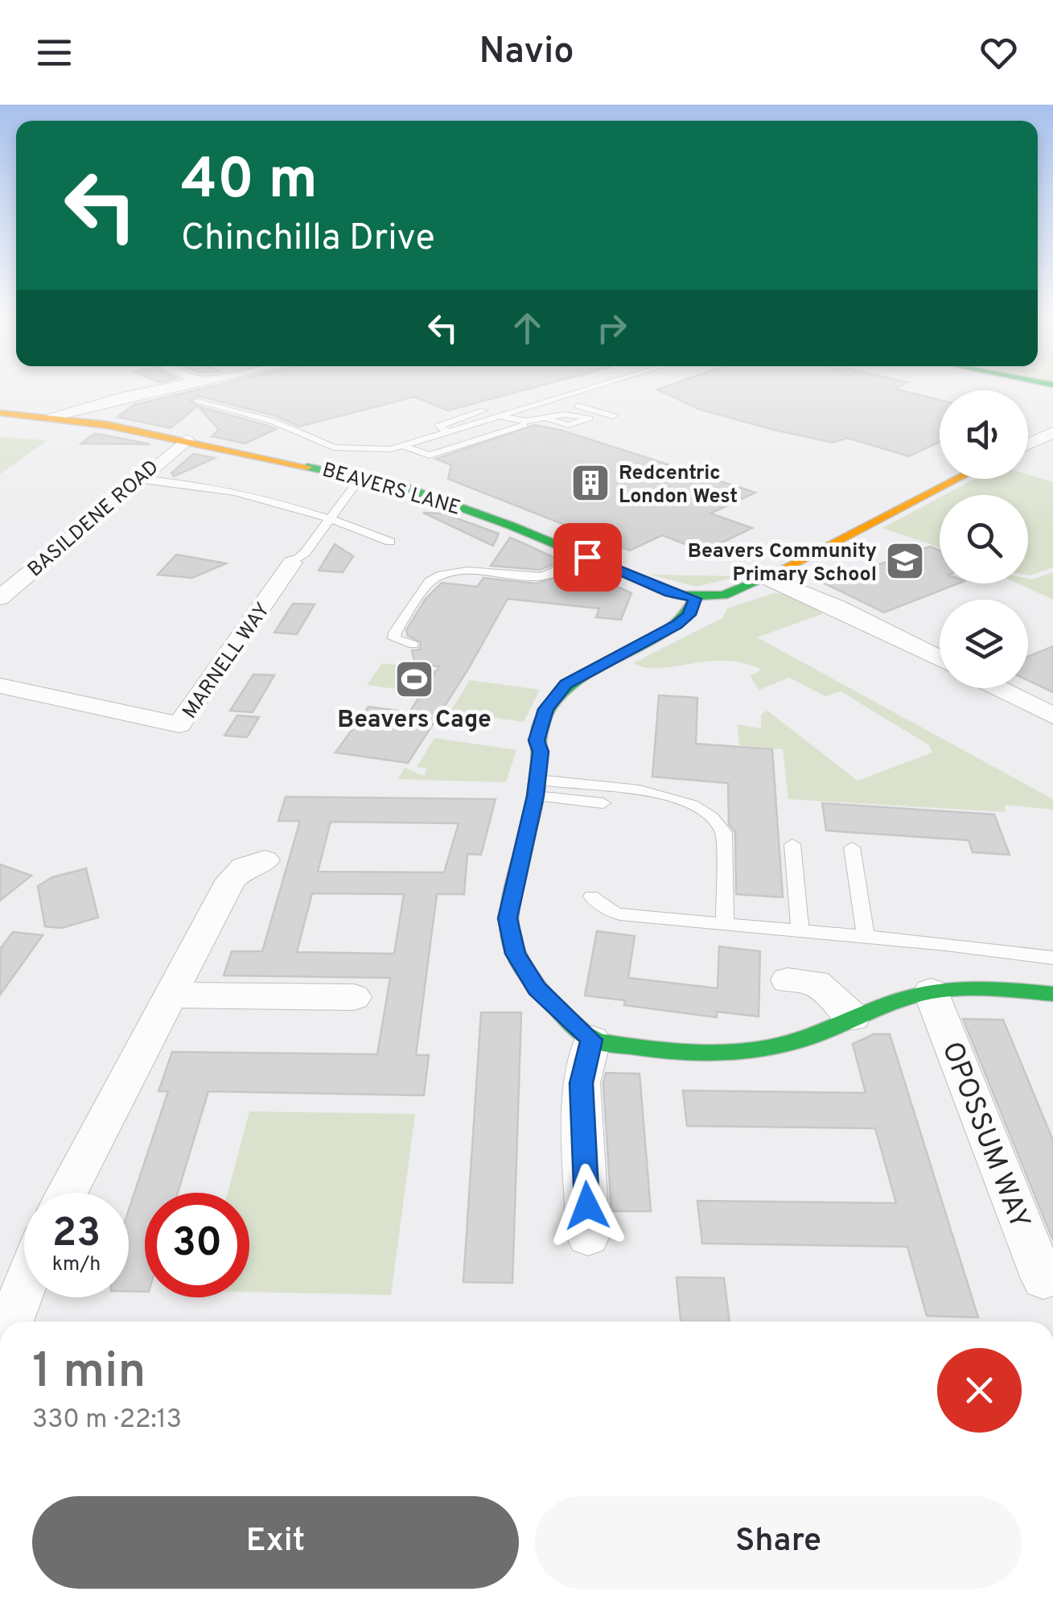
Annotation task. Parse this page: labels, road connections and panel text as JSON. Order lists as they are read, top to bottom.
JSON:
{
  "streets": {
    "street": [
      "BEAVERS LANE",
      "BASILDENE ROAD",
      "MARNELL WAY",
      "OPOSSUM WAY"
    ]
  },
  "crossings": [
    ["BEAVERS LANE", "BASILDENE ROAD"]
  ],
  "places": {
    "building": ["Redcentric London West"],
    "school or university": ["Beavers Community Primary School"],
    "sports": ["Beavers Cage"]
  },
  "page": {
    "header": "Navio",
    "turn": ["40 m", "Chinchilla Drive"],
    "speed": "23 km/h",
    "limit": "30",
    "heading": ["1 min", "330 m · 22:13"],
    "buttons": ["Exit", "Share"]
  }
}
